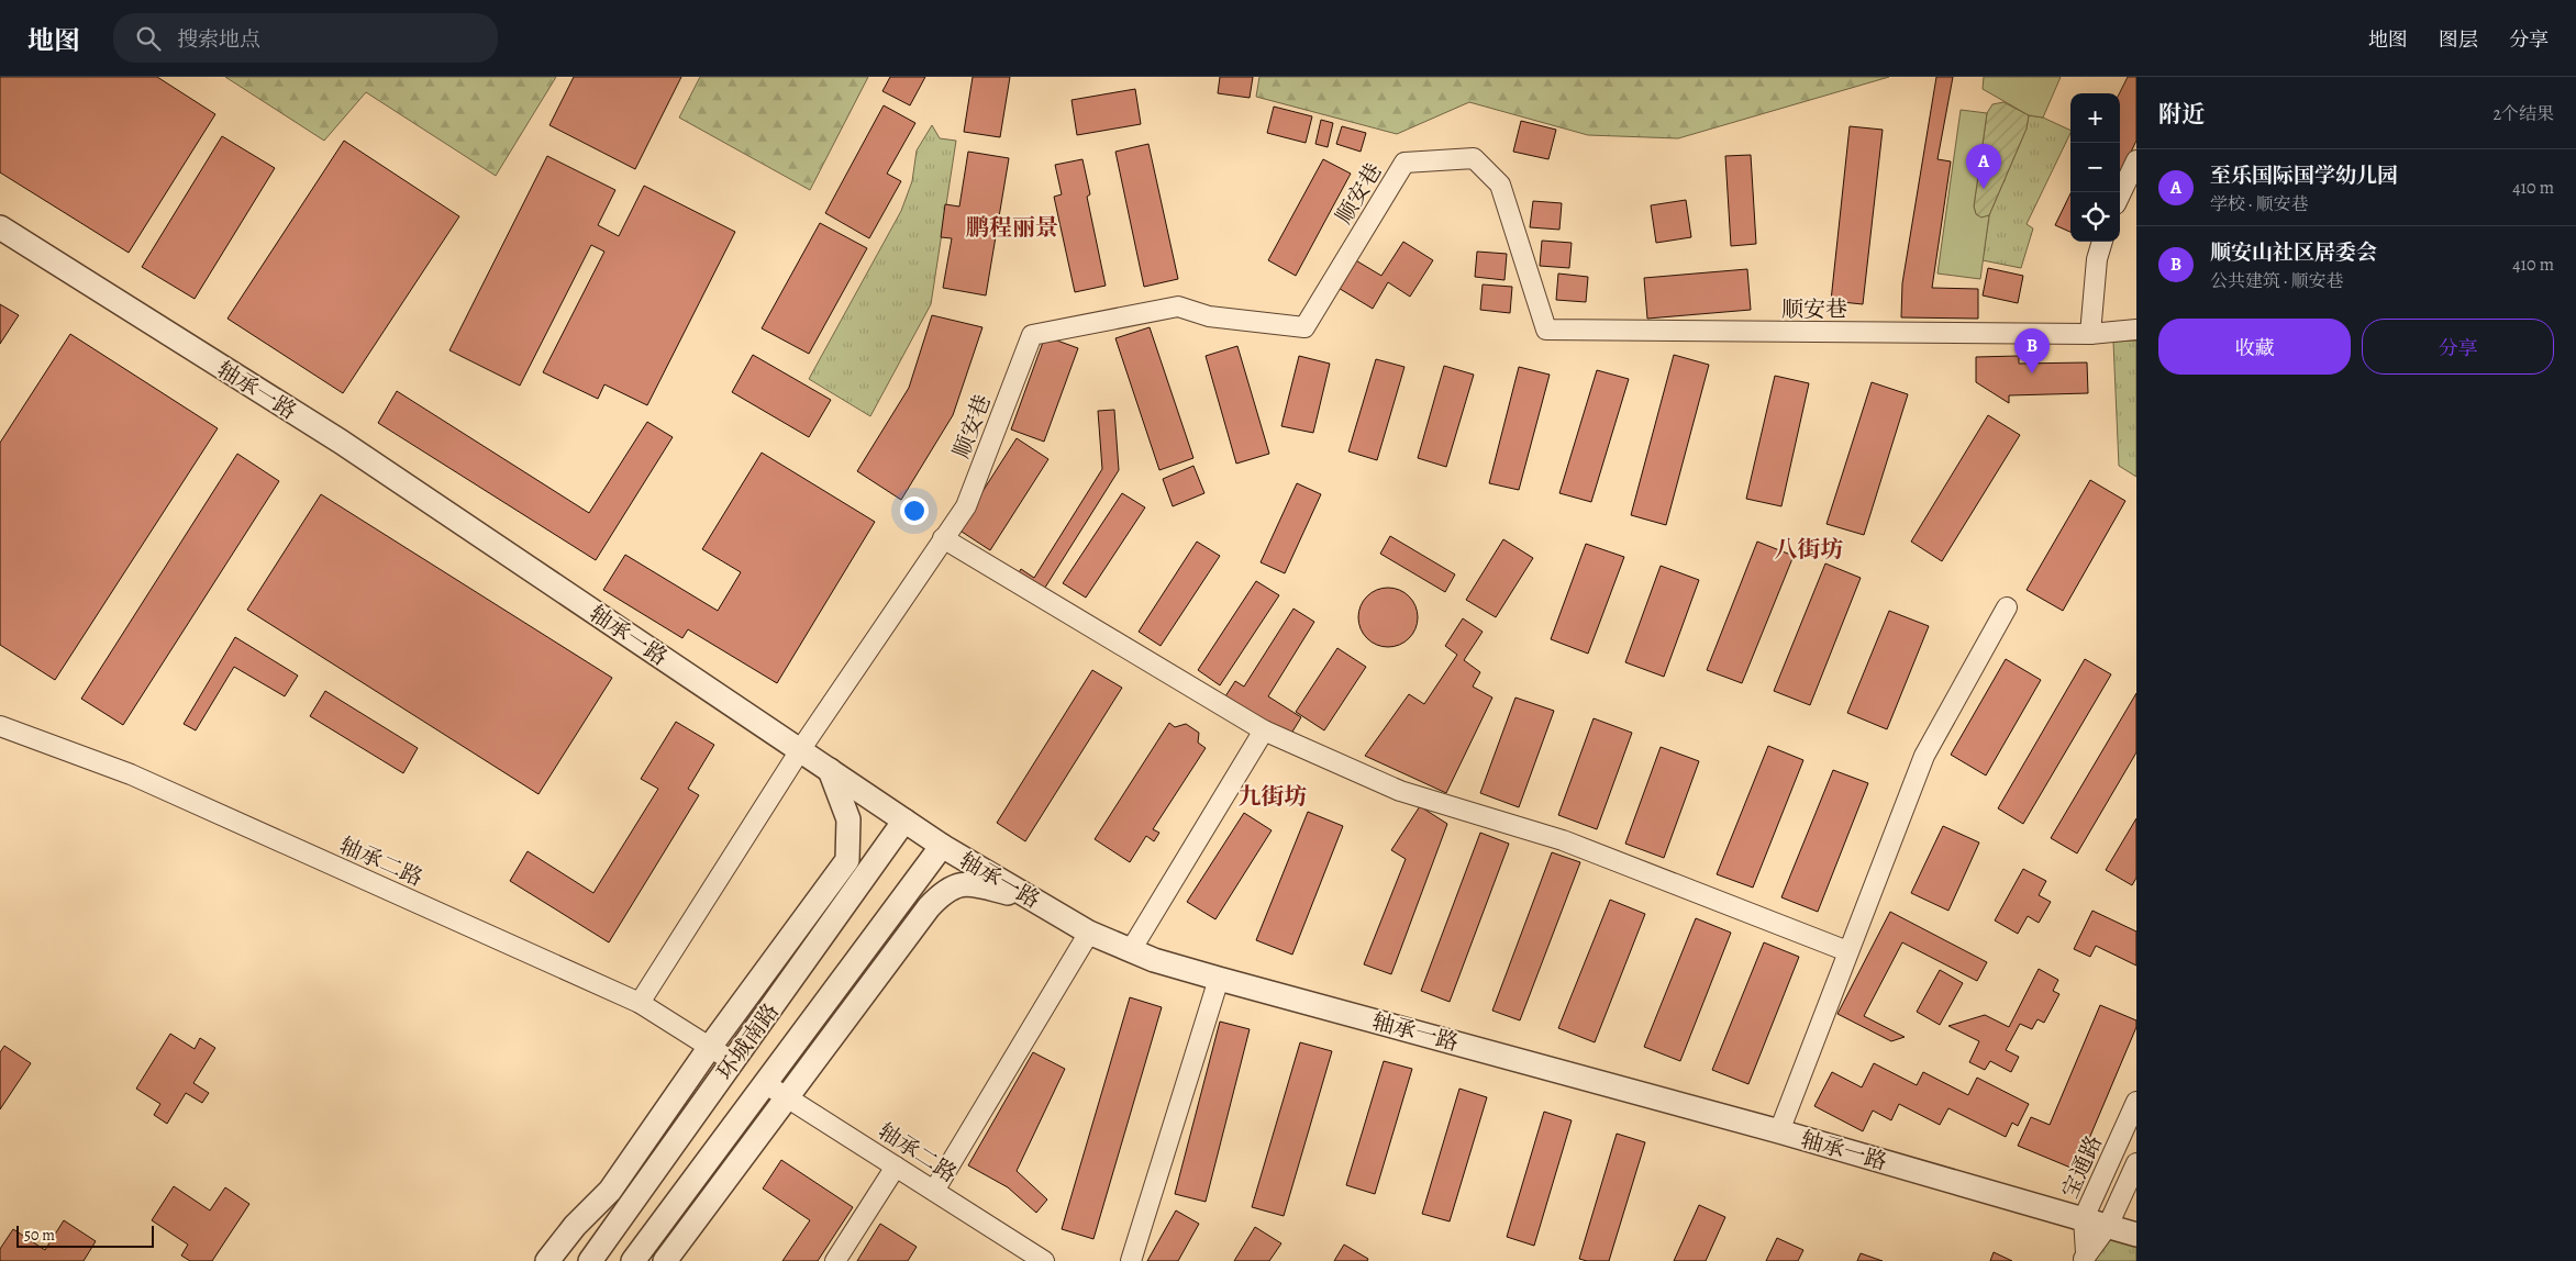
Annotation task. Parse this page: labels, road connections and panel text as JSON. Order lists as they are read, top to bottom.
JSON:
{
  "streets": {
    "street": [
      "顺安巷",
      "轴承一路",
      "轴承二路",
      "环城南路",
      "宝通路"
    ]
  },
  "crossings": [
    ["顺安巷", "轴承一路"],
    ["顺安巷", "轴承二路"],
    ["轴承一路", "环城南路"],
    ["轴承一路", "宝通路"],
    ["轴承二路", "环城南路"]
  ],
  "districts": ["鹏程丽景", "八街坊", "九街坊"],
  "scale_bar": "50 m",
  "page": {
    "header": "地图",
    "search": "搜索地点",
    "nav": ["地图", "图层", "分享"],
    "heading": ["附近", "2个结果"],
    "map_buttons": ["+", "−"],
    "pins": ["A", "B"],
    "list": [
      {
        "mark": "A",
        "name": "至乐国际国学幼儿园",
        "note": "学校 · 顺安巷",
        "value": "410 m"
      },
      {
        "mark": "B",
        "name": "顺安山社区居委会",
        "note": "公共建筑 · 顺安巷",
        "value": "410 m"
      }
    ],
    "buttons": ["收藏", "分享"],
    "scale": "50 m"
  }
}
